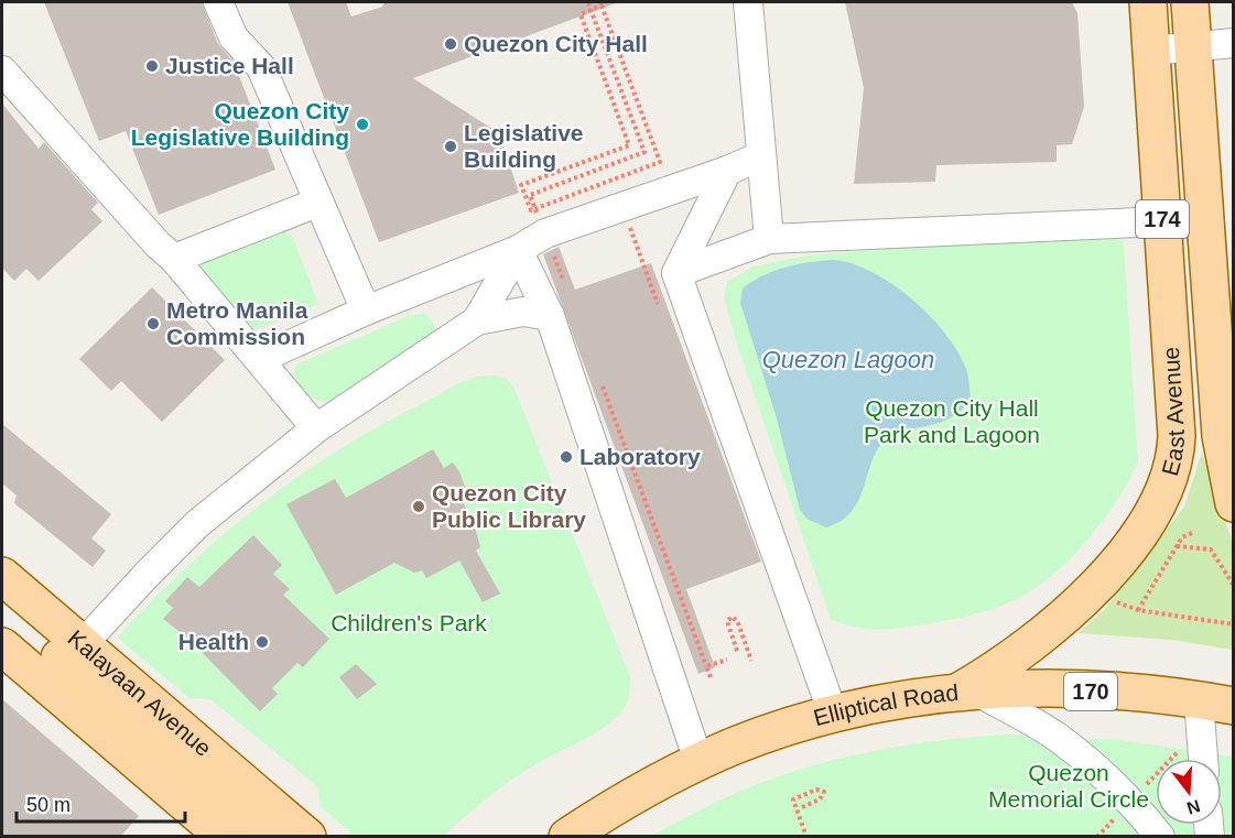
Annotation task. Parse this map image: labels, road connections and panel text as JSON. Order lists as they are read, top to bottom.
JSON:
{
  "streets": {
    "main road": [
      "174",
      "East Avenue",
      "170",
      "Kalayaan Avenue",
      "Elliptical Road"
    ]
  },
  "crossings": [
    ["East Avenue", "Elliptical Road"]
  ],
  "water": ["Quezon Lagoon"],
  "parks": ["Quezon City Hall Park and Lagoon", "Children's Park", "Quezon Memorial Circle"],
  "places": [
    "Quezon City Hall",
    "Justice Hall",
    "Quezon City Legislative Building",
    "Legislative Building",
    "Metro Manila Commission",
    "Laboratory",
    "Quezon City Public Library",
    "Health"
  ],
  "scale_bar": "50 m",
  "north": "bottom"
}
